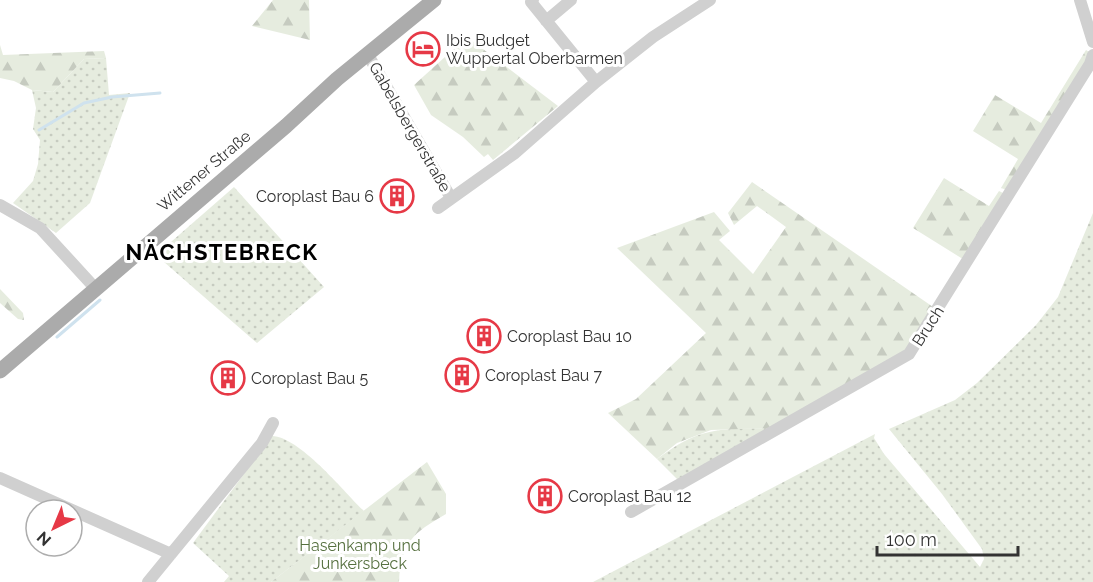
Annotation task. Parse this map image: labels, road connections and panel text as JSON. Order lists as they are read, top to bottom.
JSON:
{
  "streets": {
    "main road": ["Wittener Straße"],
    "street": ["Gabelsbergerstraße", "Bruch"]
  },
  "crossings": [
    ["Gabelsbergerstraße", "Wittener Straße"]
  ],
  "districts": ["NÄCHSTEBRECK"],
  "parks": ["Hasenkamp und Junkersbeck"],
  "places": {
    "hotel": ["Ibis Budget Wuppertal Oberbarmen"],
    "building": [
      "Coroplast Bau 6",
      "Coroplast Bau 10",
      "Coroplast Bau 7",
      "Coroplast Bau 5",
      "Coroplast Bau 12"
    ]
  },
  "scale_bar": "100 m",
  "north": "bottom left"
}
